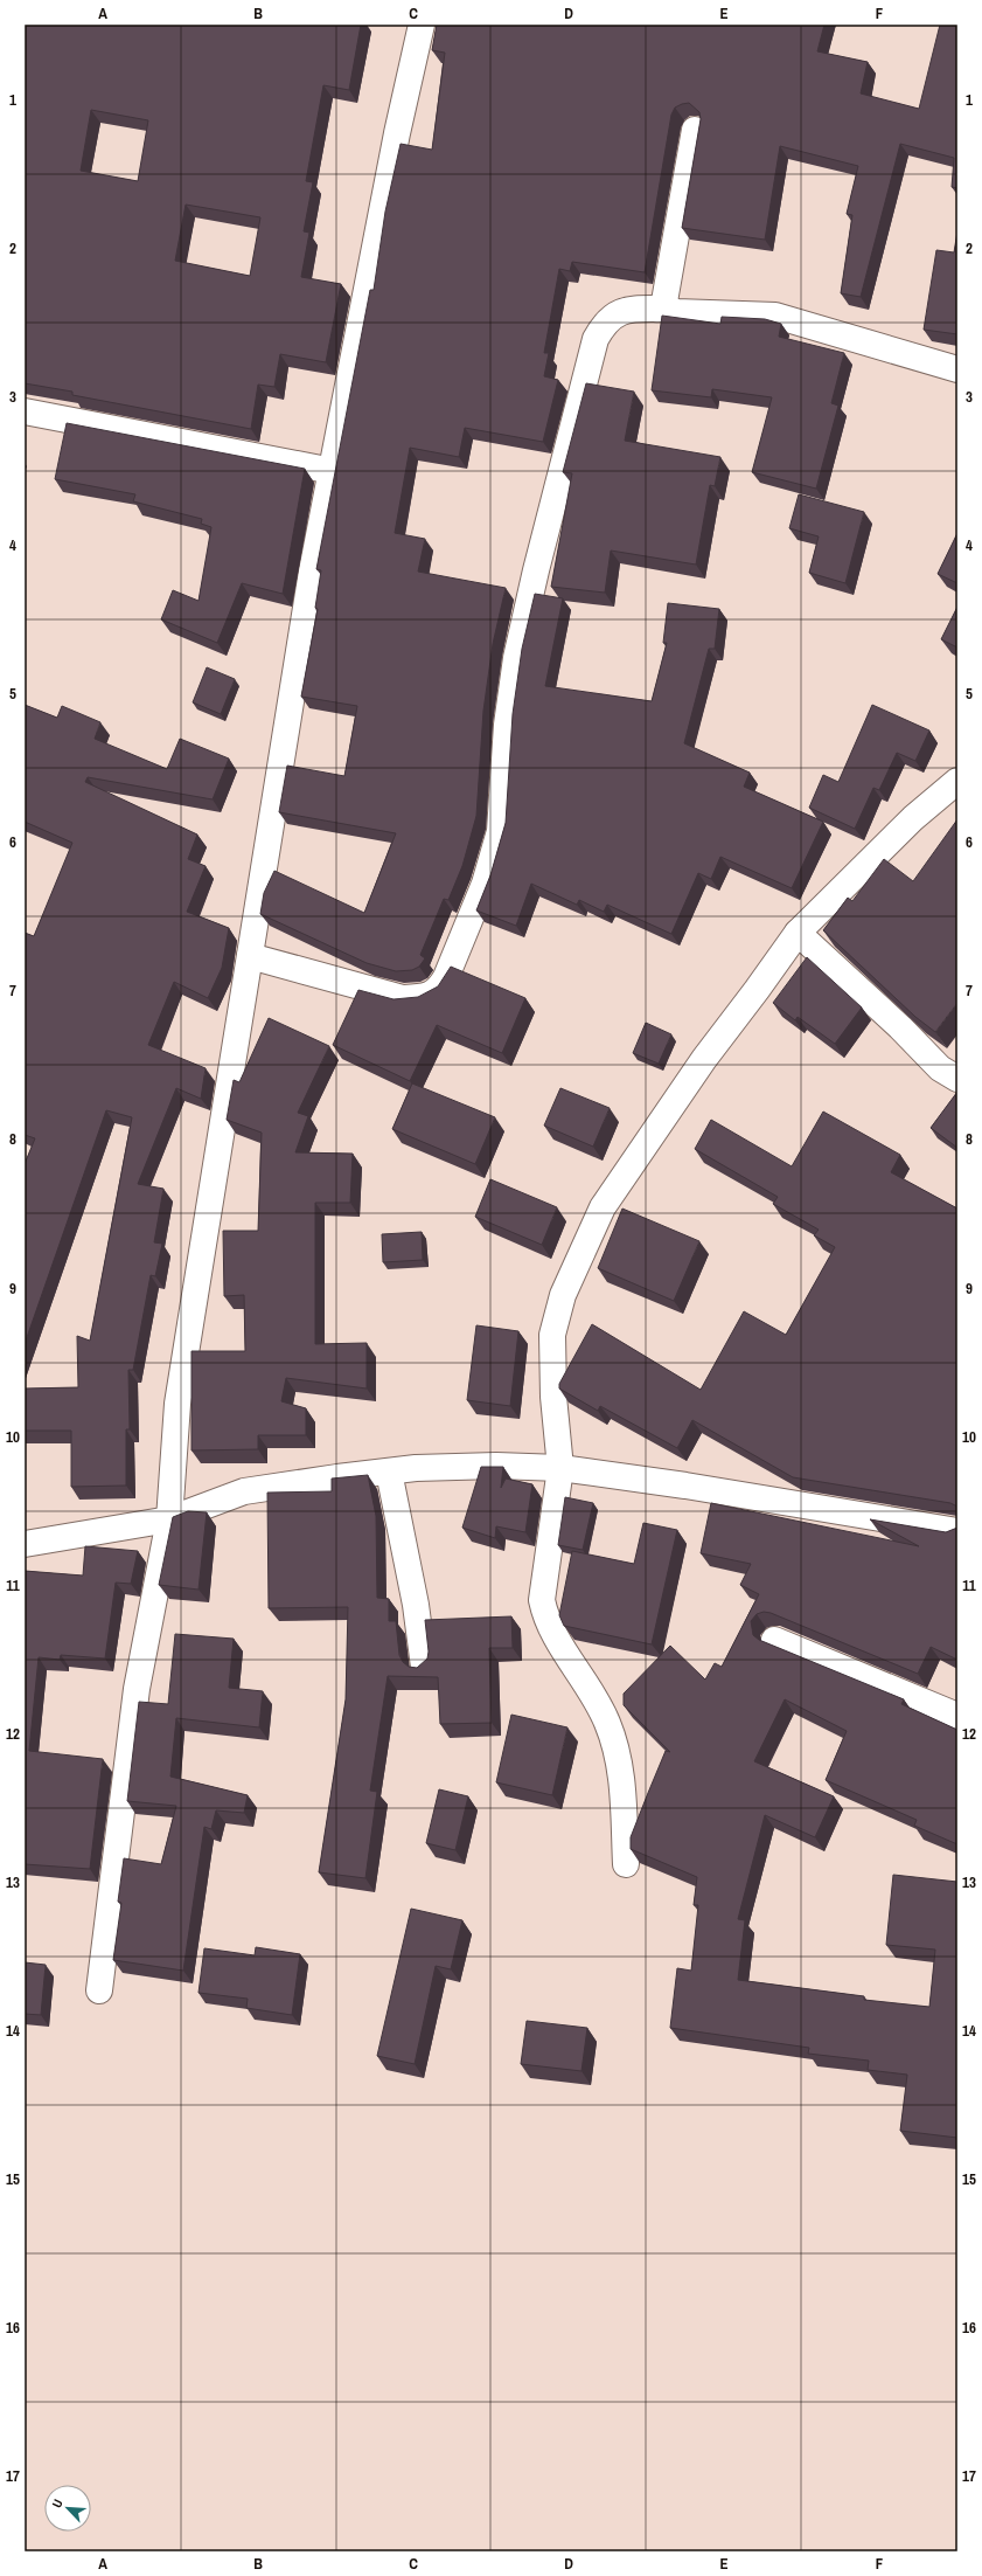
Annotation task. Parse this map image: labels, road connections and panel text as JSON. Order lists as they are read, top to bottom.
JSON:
{
  "north": "top left",
  "grid": {
    "columns": [
      "A",
      "B",
      "C",
      "D",
      "E",
      "F"
    ],
    "rows": [
      "1",
      "2",
      "3",
      "4",
      "5",
      "6",
      "7",
      "8",
      "9",
      "10",
      "11",
      "12",
      "13",
      "14",
      "15",
      "16",
      "17"
    ]
  }
}
